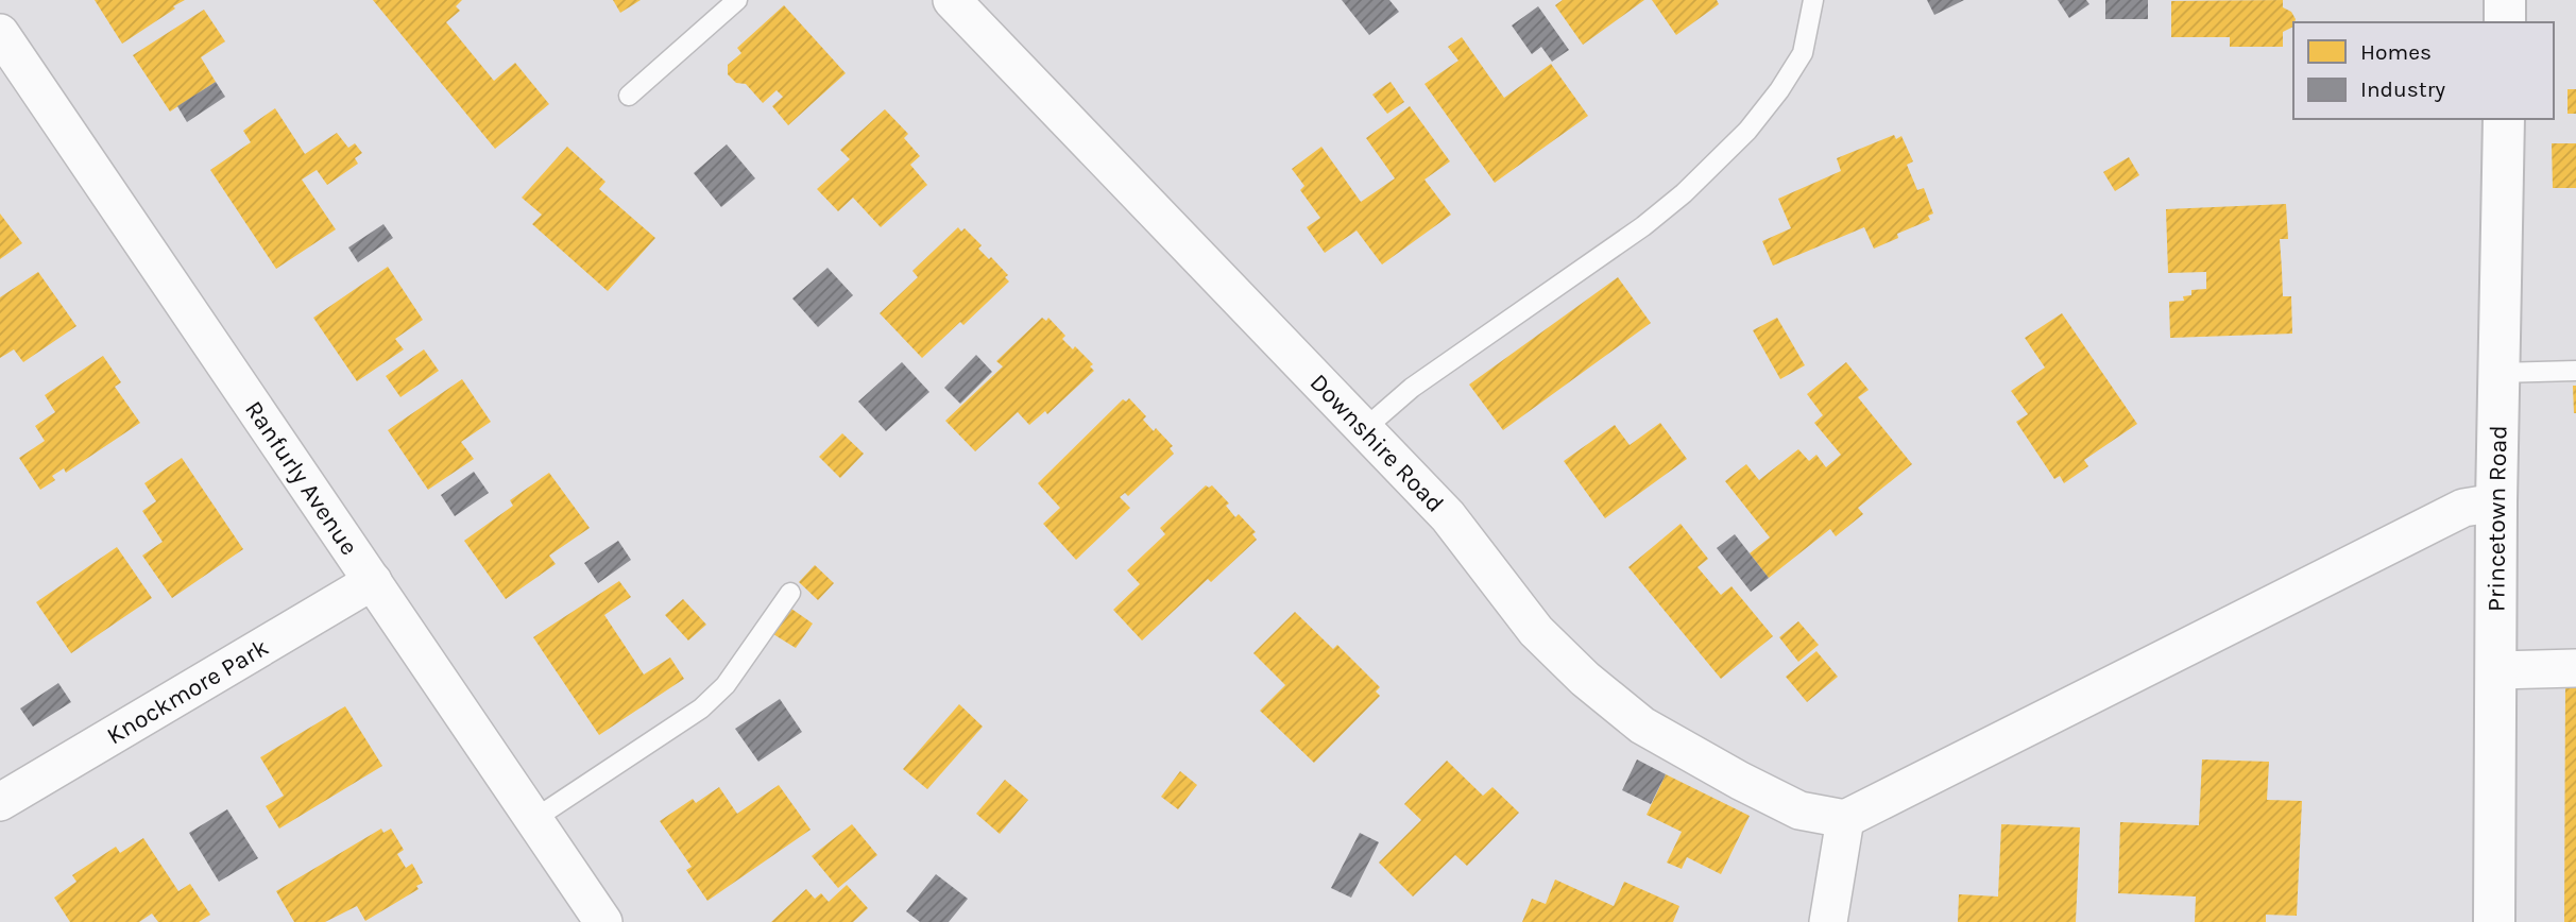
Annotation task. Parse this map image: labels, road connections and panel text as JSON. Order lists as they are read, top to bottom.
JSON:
{
  "streets": {
    "street": [
      "Downshire Road",
      "Ranfurly Avenue",
      "Princetown Road",
      "Knockmore Park"
    ]
  },
  "crossings": [
    ["Ranfurly Avenue", "Knockmore Park"]
  ],
  "legend": ["Homes", "Industry"]
}
